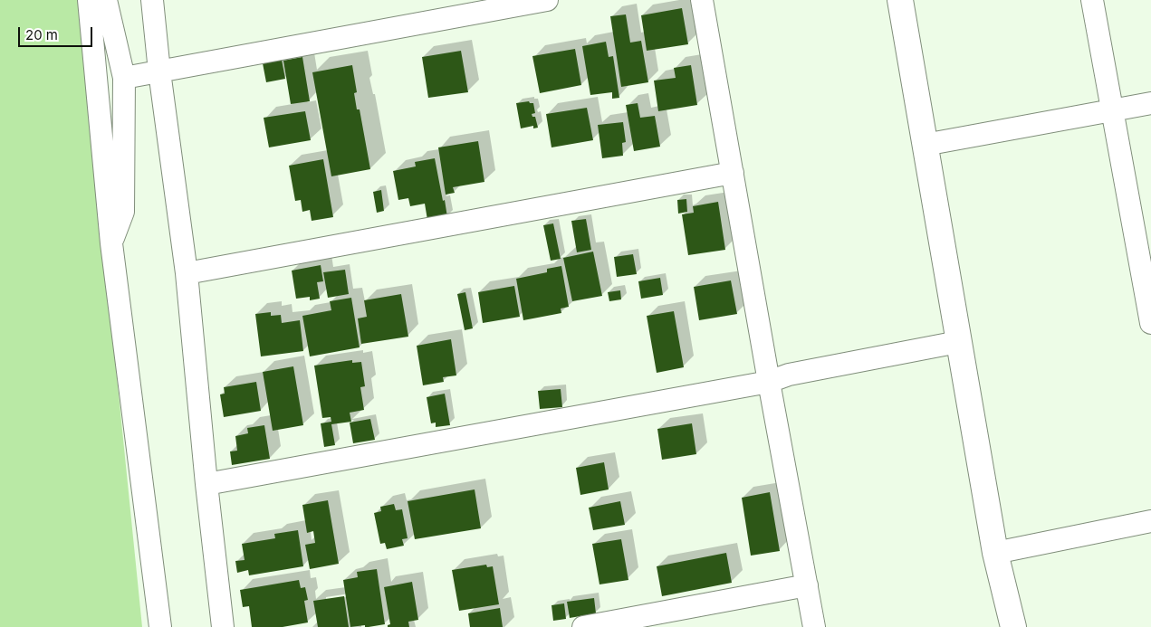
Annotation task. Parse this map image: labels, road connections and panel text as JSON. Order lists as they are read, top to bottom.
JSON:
{
  "scale_bar": "20 m"
}
